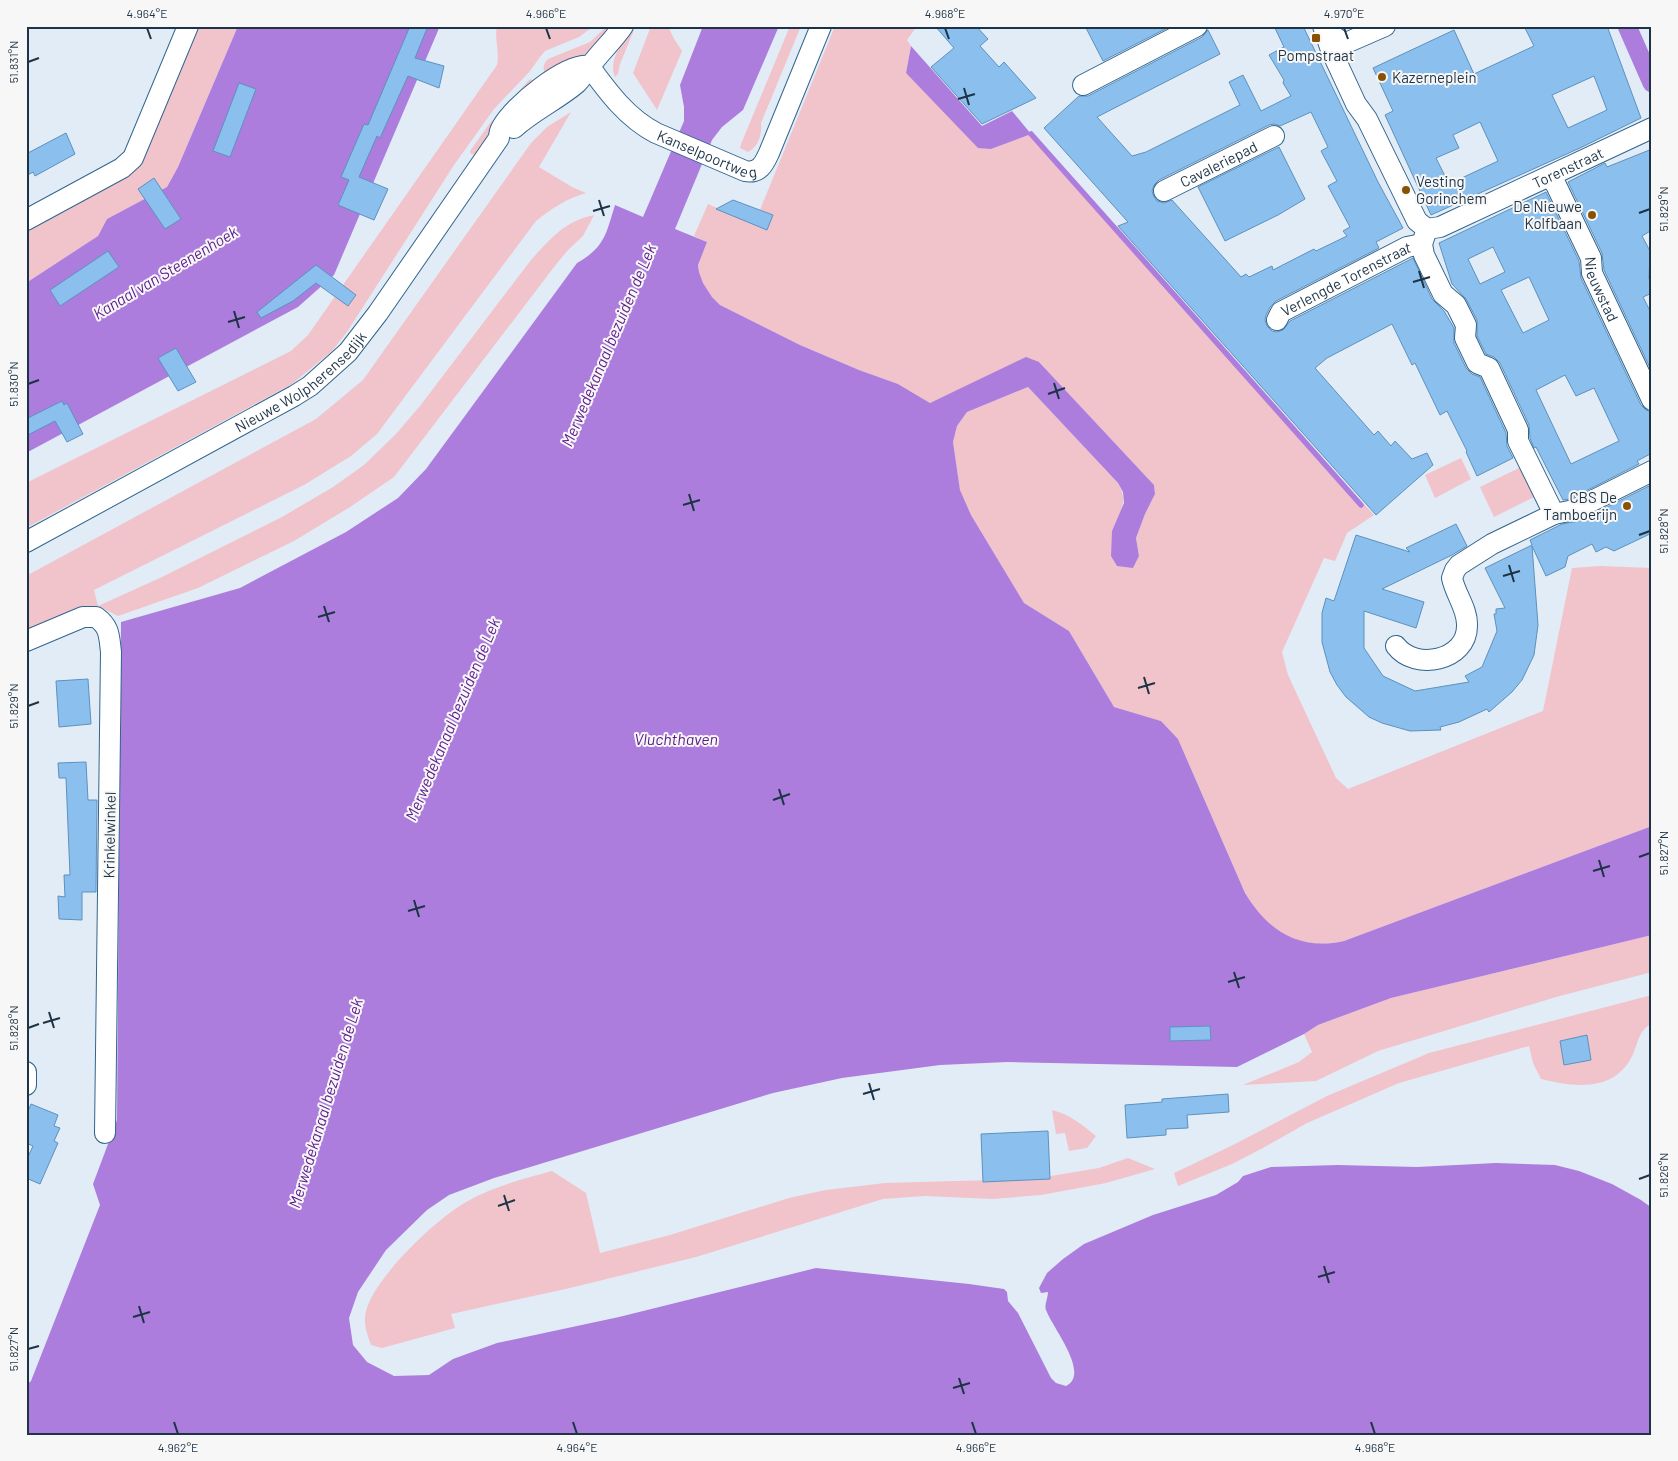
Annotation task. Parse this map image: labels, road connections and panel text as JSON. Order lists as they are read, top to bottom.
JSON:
{
  "streets": {
    "street": [
      "Kanselpoortweg",
      "Cavaleriepad",
      "Torenstraat",
      "Verlengde Torenstraat",
      "Nieuwstad",
      "Nieuwe Wolpherensedijk",
      "Krinkelwinkel"
    ]
  },
  "crossings": [
    ["Kanselpoortweg", "Nieuwe Wolpherensedijk"],
    ["Torenstraat", "Verlengde Torenstraat"],
    ["Torenstraat", "Nieuwstad"]
  ],
  "water": ["Kanaal van Steenenhoek", "Merwedekanaal bezuiden de Lek", "Vluchthaven"],
  "places": {
    "transit": ["Pompstraat"],
    "other": [
      "Kazerneplein",
      "Vesting Gorinchem",
      "De Nieuwe Kolfbaan",
      "CBS De Tamboerijn"
    ]
  },
  "coordinates": [
    "4.964°E",
    "4.966°E",
    "4.968°E",
    "4.970°E",
    "51.831°N",
    "51.829°N",
    "51.830°N",
    "51.828°N",
    "51.827°N",
    "51.826°N",
    "4.962°E"
  ]
}
